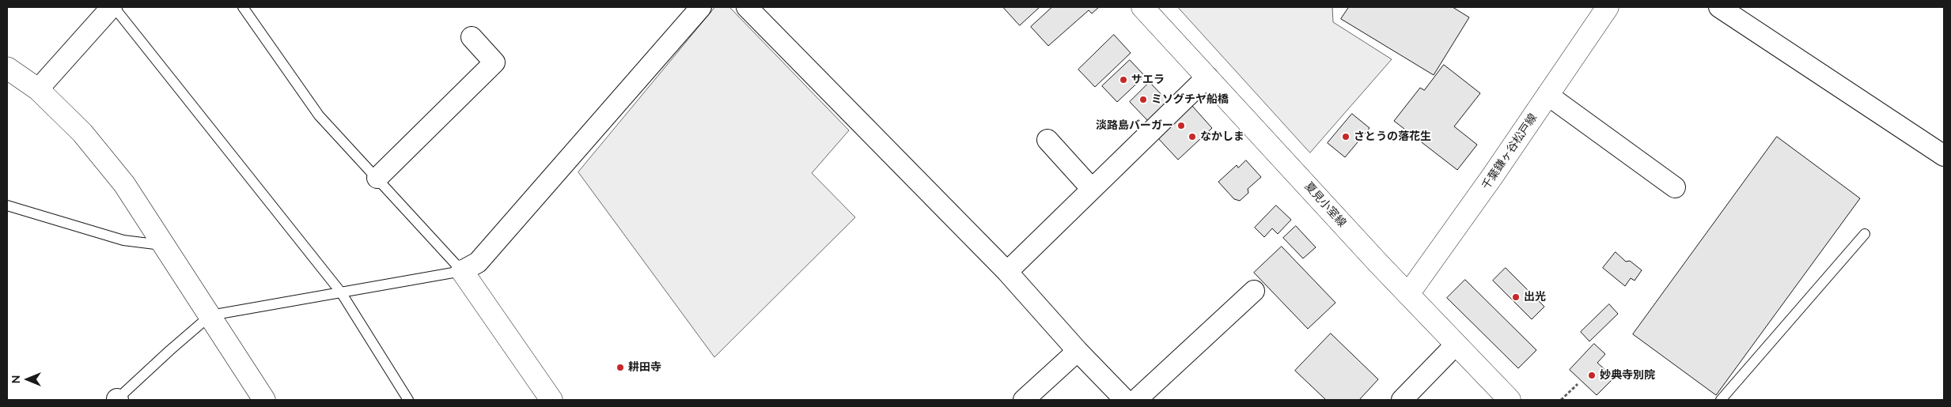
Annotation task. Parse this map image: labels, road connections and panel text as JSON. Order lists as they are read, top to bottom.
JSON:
{
  "streets": {
    "main road": ["千葉鎌ヶ谷松戸線", "夏見小室線"]
  },
  "crossings": [
    ["千葉鎌ヶ谷松戸線", "夏見小室線"]
  ],
  "places": [
    "サエラ",
    "ミソグチヤ船橋",
    "淡路島バーガー",
    "なかしま",
    "さとうの落花生",
    "出光",
    "耕田寺",
    "妙典寺別院"
  ],
  "north": "left"
}
